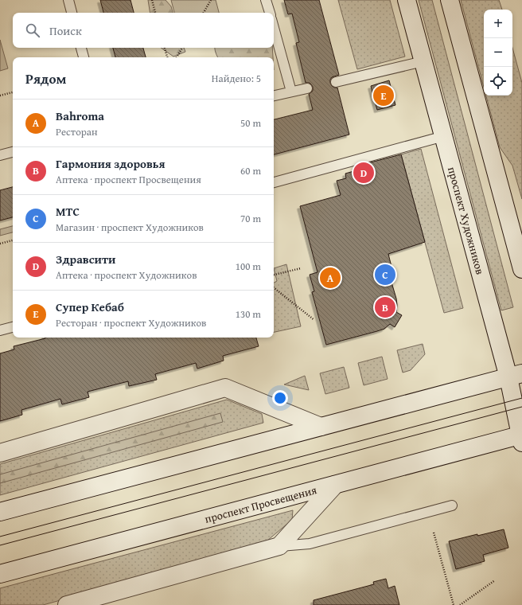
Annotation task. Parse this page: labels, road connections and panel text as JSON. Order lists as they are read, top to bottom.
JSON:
{
  "streets": {
    "street": ["проспект Художников", "проспект Просвещения"]
  },
  "crossings": [
    ["проспект Художников", "проспект Просвещения"]
  ],
  "page": {
    "map_buttons": ["+", "−"],
    "search": "Поиск",
    "heading": ["Рядом", "Найдено: 5"],
    "pins": [
      "E",
      "D",
      "C",
      "A",
      "B"
    ],
    "list": [
      {
        "mark": "A",
        "name": "Bahroma",
        "note": "Ресторан",
        "value": "50 m"
      },
      {
        "mark": "B",
        "name": "Гармония здоровья",
        "note": "Аптека · проспект Просвещения",
        "value": "60 m"
      },
      {
        "mark": "C",
        "name": "МТС",
        "note": "Магазин · проспект Художников",
        "value": "70 m"
      },
      {
        "mark": "D",
        "name": "Здравсити",
        "note": "Аптека · проспект Художников",
        "value": "100 m"
      },
      {
        "mark": "E",
        "name": "Супер Кебаб",
        "note": "Ресторан · проспект Художников",
        "value": "130 m"
      }
    ]
  }
}
